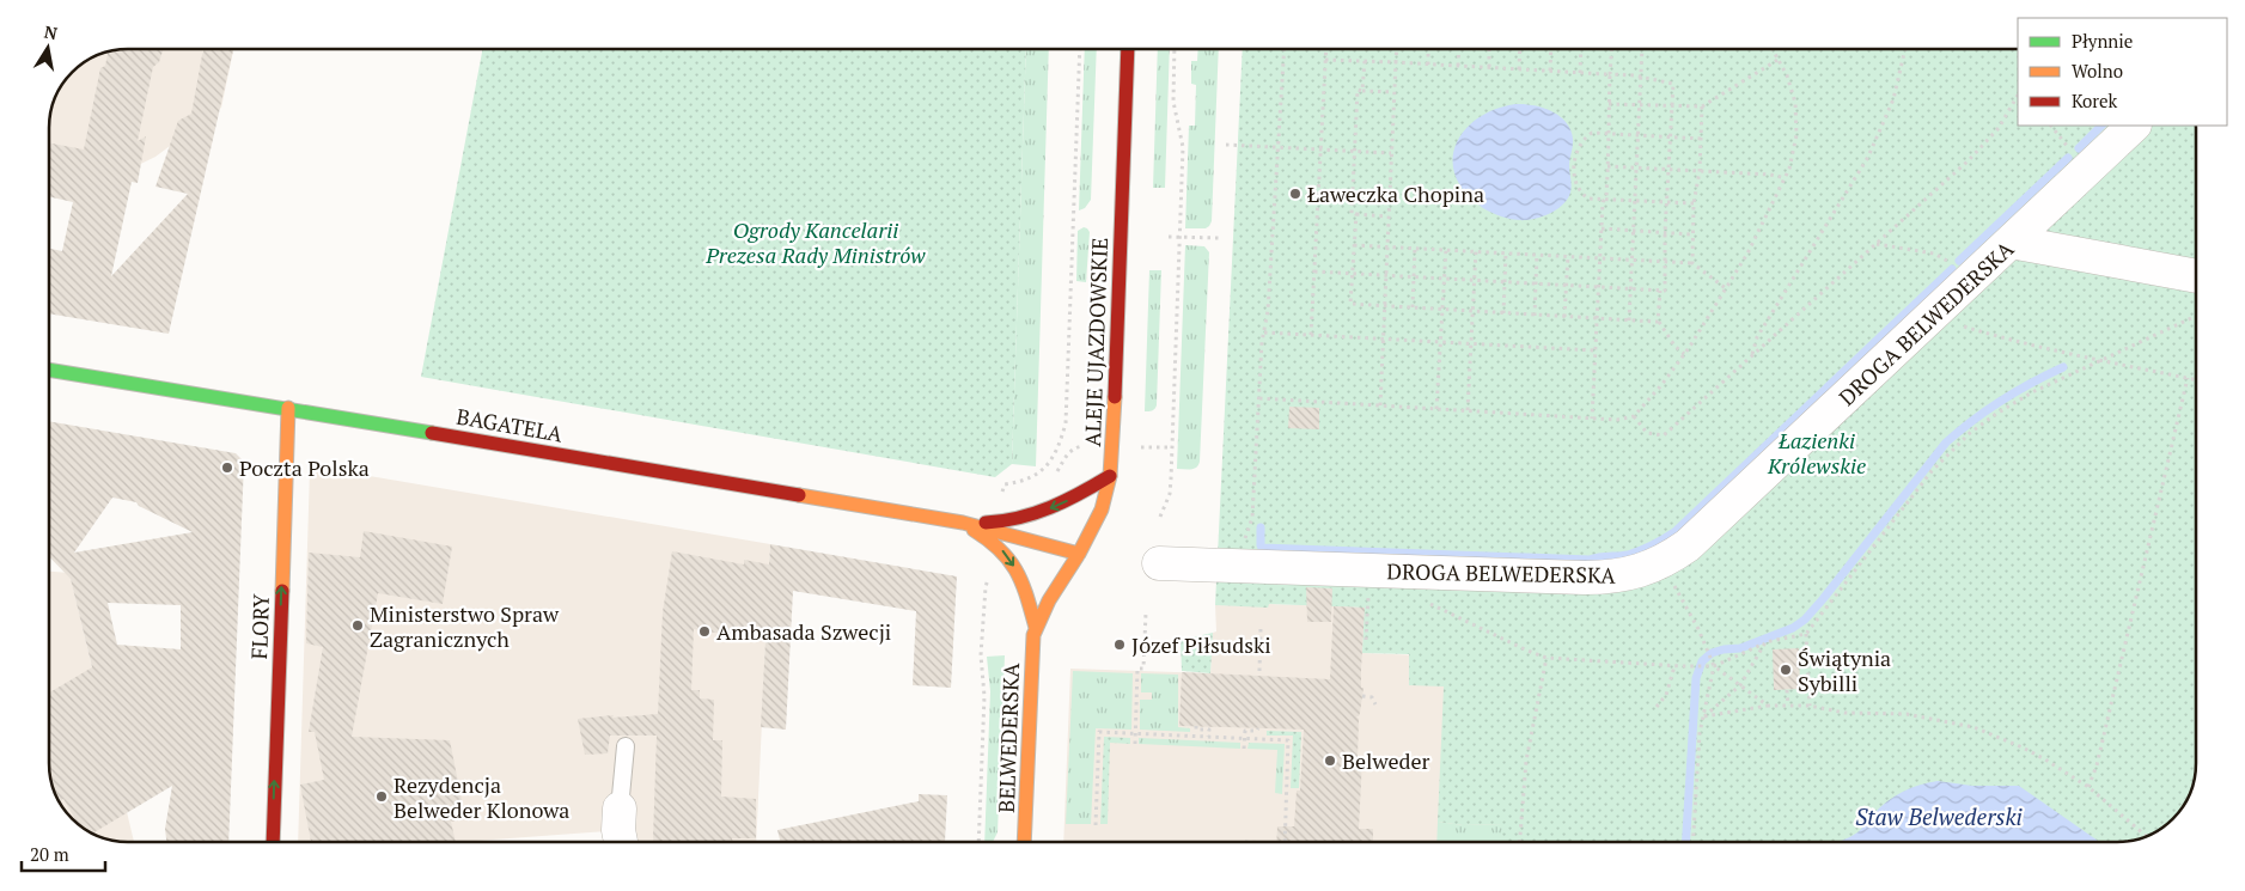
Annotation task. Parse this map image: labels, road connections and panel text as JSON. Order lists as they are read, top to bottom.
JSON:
{
  "streets": {
    "street": [
      "DROGA BELWEDERSKA",
      "ALEJE UJAZDOWSKIE",
      "BAGATELA",
      "FLORY",
      "BELWEDERSKA"
    ]
  },
  "crossings": [
    ["ALEJE UJAZDOWSKIE", "BAGATELA"],
    ["ALEJE UJAZDOWSKIE", "BELWEDERSKA"],
    ["BAGATELA", "FLORY"]
  ],
  "one_way": ["FLORY"],
  "water": ["Staw Belwederski"],
  "parks": ["Ogrody Kancelarii Prezesa Rady Ministrów", "Łazienki Królewskie"],
  "places": [
    "Ławeczka Chopina",
    "Poczta Polska",
    "Ministerstwo Spraw Zagranicznych",
    "Ambasada Szwecji",
    "Józef Piłsudski",
    "Świątynia Sybilli",
    "Belweder",
    "Rezydencja Belweder Klonowa"
  ],
  "legend": ["Płynnie", "Wolno", "Korek"],
  "scale_bar": "20 m",
  "north": "top"
}
